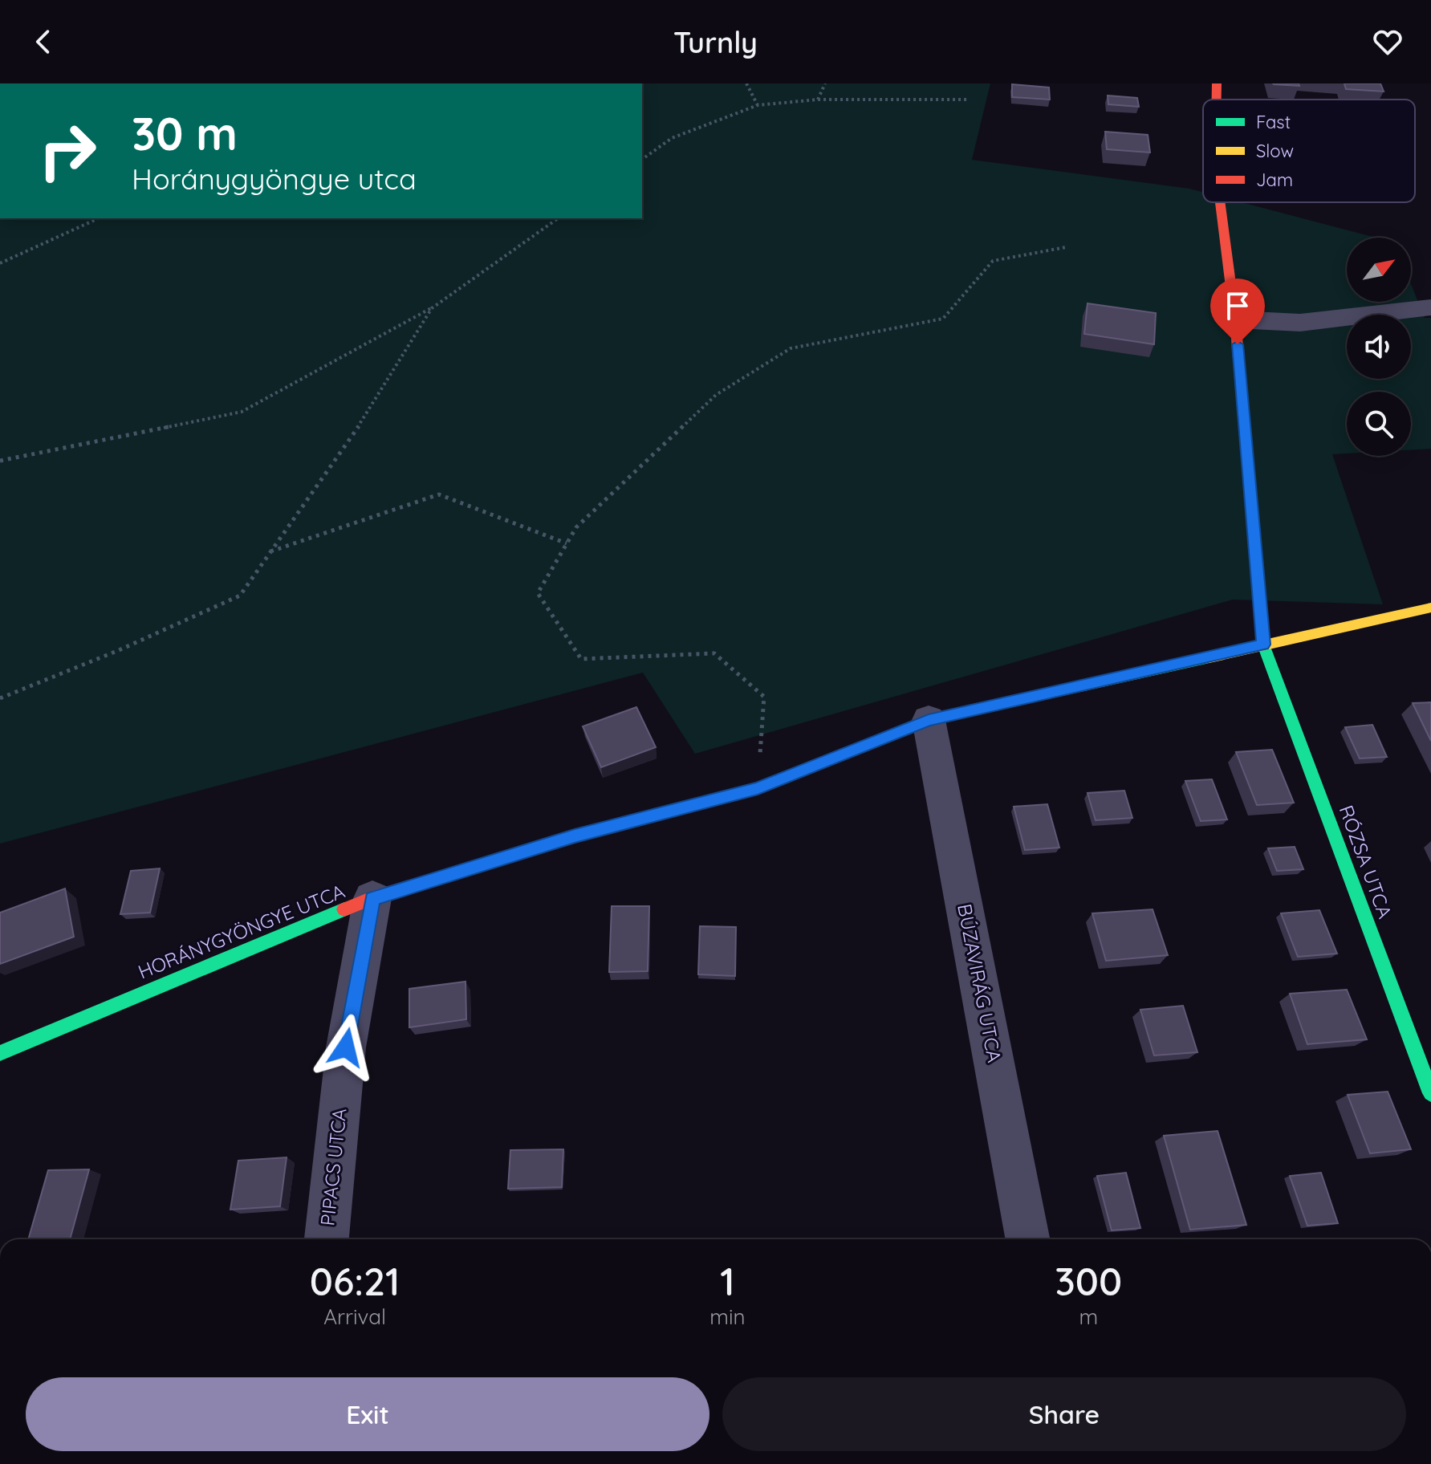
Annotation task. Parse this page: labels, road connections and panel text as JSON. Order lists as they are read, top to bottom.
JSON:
{
  "streets": {
    "street": [
      "RÓZSA UTCA",
      "HORÁNYGYÖNGYE UTCA",
      "BÚZAVIRÁG UTCA",
      "PIPACS UTCA"
    ]
  },
  "crossings": [
    ["RÓZSA UTCA", "HORÁNYGYÖNGYE UTCA"],
    ["HORÁNYGYÖNGYE UTCA", "BÚZAVIRÁG UTCA"],
    ["HORÁNYGYÖNGYE UTCA", "PIPACS UTCA"]
  ],
  "legend": ["Fast", "Slow", "Jam"],
  "north": "top right",
  "page": {
    "header": "Turnly",
    "turn": ["30 m", "Horánygyöngye utca"],
    "eta": [
      "06:21",
      "Arrival",
      "1",
      "min",
      "300",
      "m"
    ],
    "buttons": ["Exit", "Share"]
  }
}
